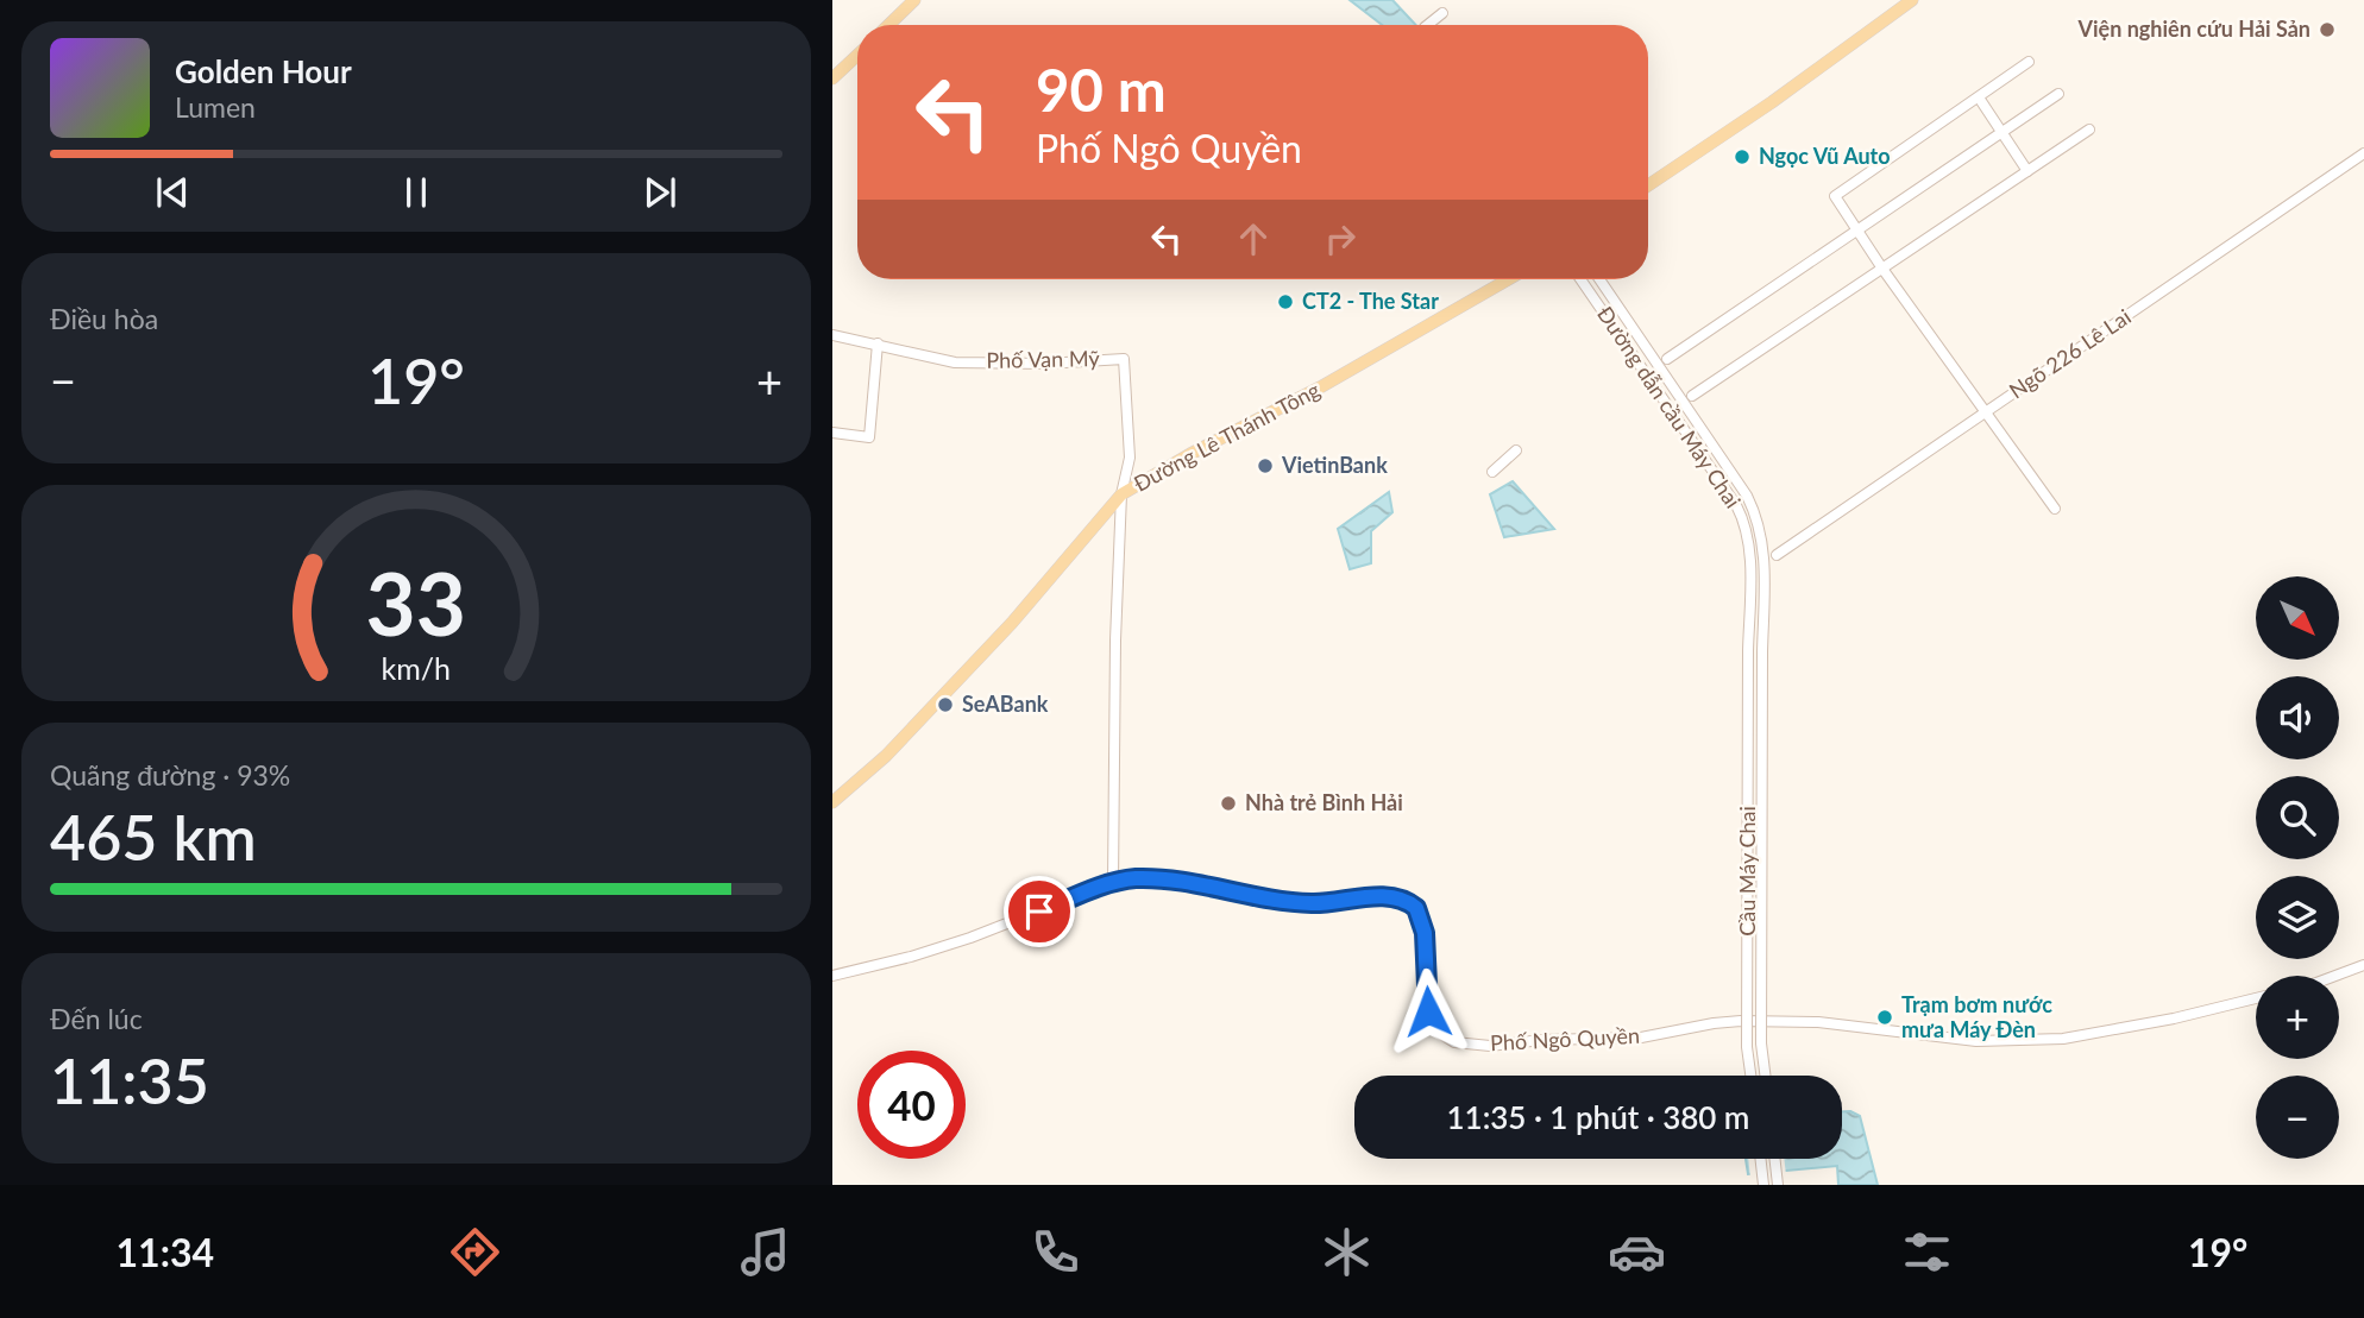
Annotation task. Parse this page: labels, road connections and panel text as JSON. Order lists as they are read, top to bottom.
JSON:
{
  "streets": {
    "main road": ["Đường Lê Thánh Tông"],
    "street": [
      "Ngõ 226 Lê Lai",
      "Phố Vạn Mỹ",
      "Đường dẫn cầu Máy Chai",
      "Cầu Máy Chai",
      "Phố Ngô Quyền"
    ]
  },
  "crossings": [
    ["Phố Vạn Mỹ", "Đường Lê Thánh Tông"],
    ["Phố Vạn Mỹ", "Phố Ngô Quyền"],
    ["Đường dẫn cầu Máy Chai", "Cầu Máy Chai"]
  ],
  "places": [
    "Viện nghiên cứu Hải Sản",
    "Ngọc Vũ Auto",
    "CT2 - The Star",
    "VietinBank",
    "SeABank",
    "Nhà trẻ Bình Hải",
    "Trạm bơm nước mưa Máy Đèn"
  ],
  "north": "bottom right",
  "page": {
    "turn": ["90 m", "Phố Ngô Quyền"],
    "song": ["Golden Hour", "Lumen"],
    "tile": [
      "Điều hòa",
      ["Quãng đường · 93%", "465 km"],
      ["Đến lúc", "11:35"]
    ],
    "heat": ["−", "19°", "+"],
    "map_buttons": ["+", "−"],
    "limit": "40",
    "trip": "11:35 · 1 phút · 380 m",
    "tabs": ["11:34", "19°"],
    "gauge": ["33", "km/h"]
  }
}
